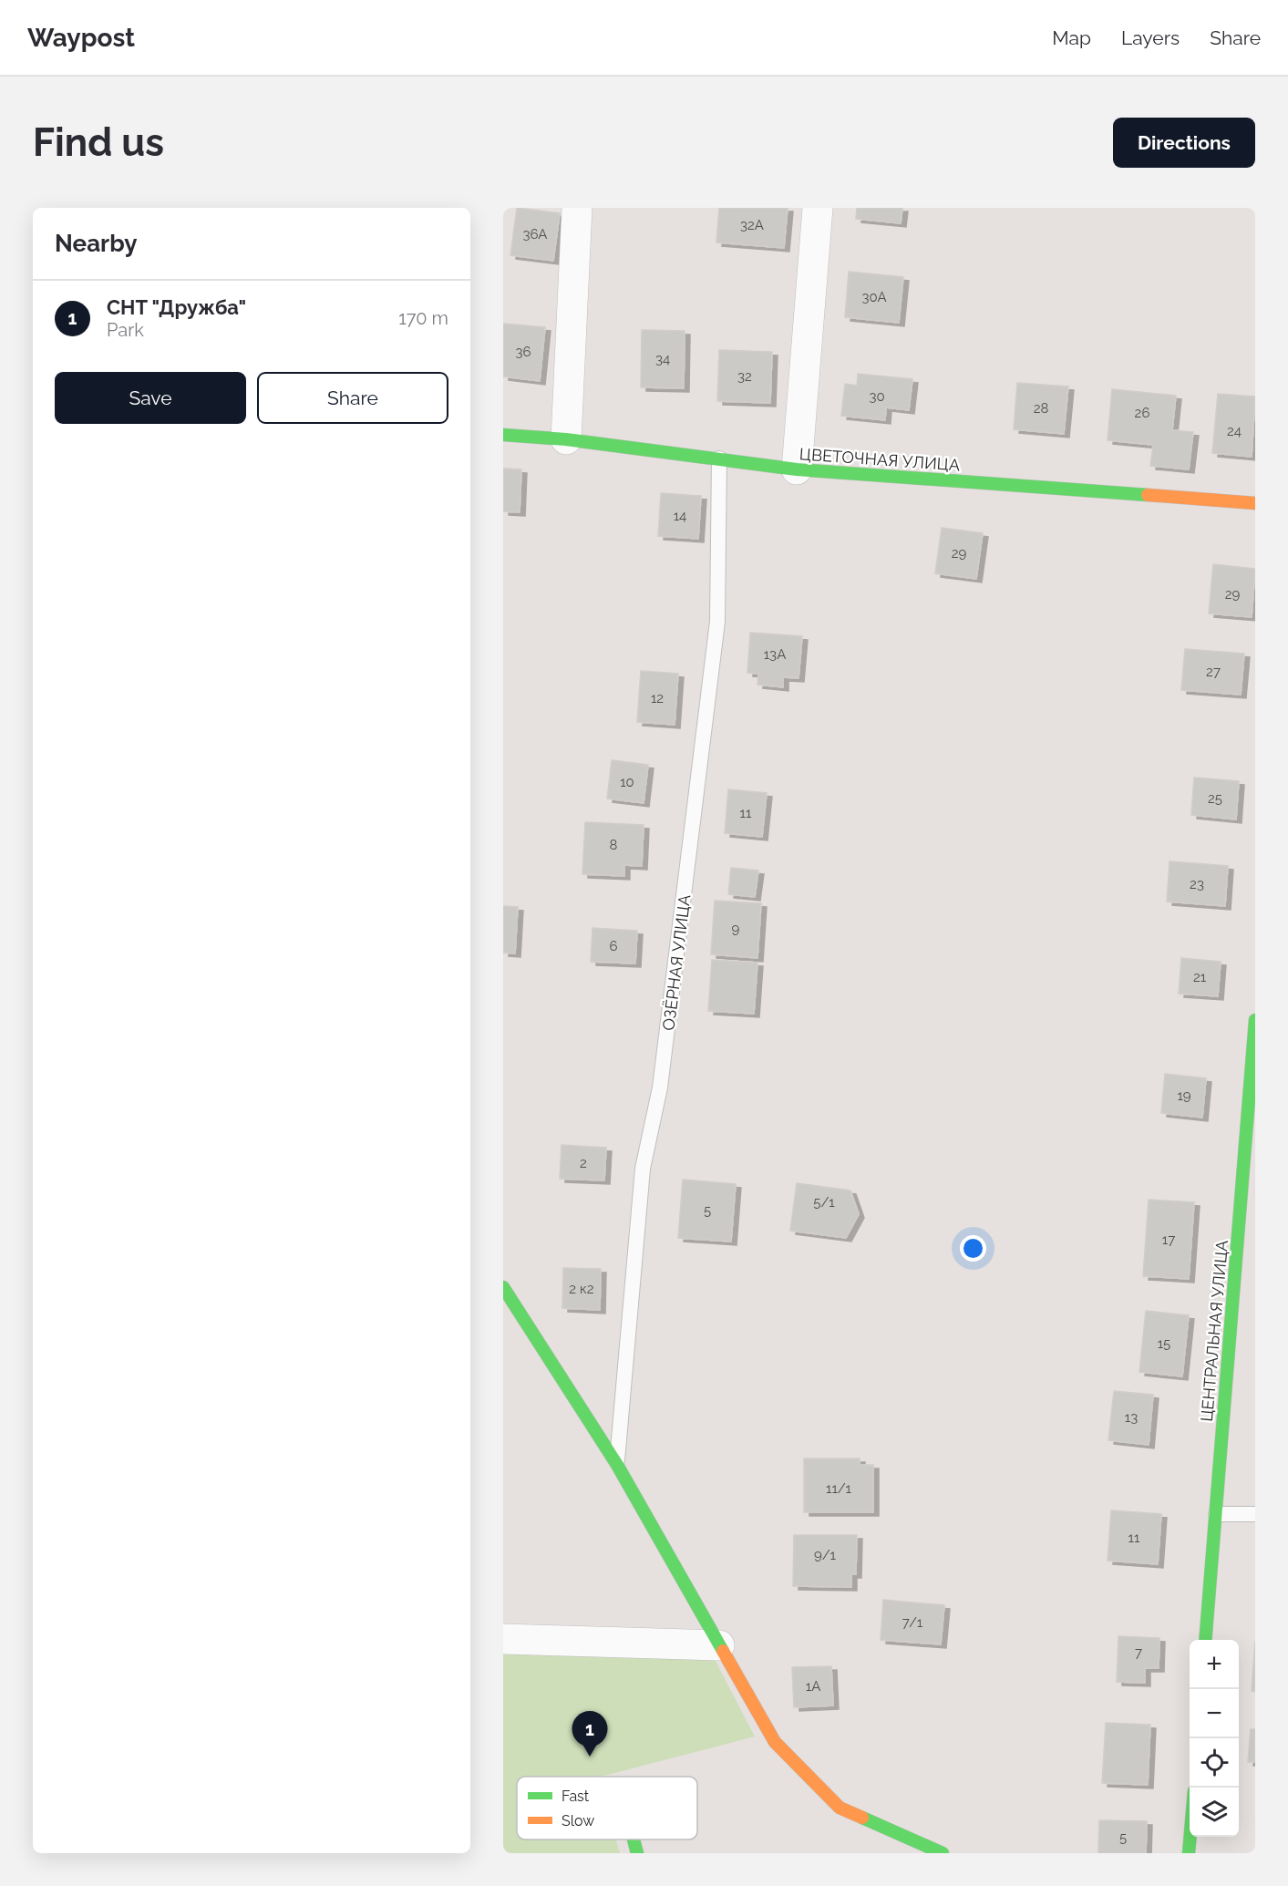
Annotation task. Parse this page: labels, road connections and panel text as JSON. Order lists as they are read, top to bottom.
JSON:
{
  "streets": {
    "street": ["ЦВЕТОЧНАЯ УЛИЦА", "ЦЕНТРАЛЬНАЯ УЛИЦА"],
    "lane": ["ОЗЁРНАЯ УЛИЦА"]
  },
  "crossings": [
    ["ЦВЕТОЧНАЯ УЛИЦА", "ОЗЁРНАЯ УЛИЦА"]
  ],
  "house_numbers": [
    "32А",
    "36А",
    "30А",
    "36",
    "34",
    "32",
    "30",
    "28",
    "26",
    "24",
    "14",
    "29",
    "29",
    "13А",
    "27",
    "12",
    "10",
    "25",
    "11",
    "8",
    "23",
    "9",
    "6",
    "21",
    "19",
    "2",
    "5/1",
    "5",
    "17",
    "2 к2",
    "15",
    "13",
    "11/1",
    "11",
    "9/1",
    "7/1",
    "7",
    "1А",
    "5"
  ],
  "legend": ["Fast", "Slow"],
  "page": {
    "header": "Waypost",
    "nav": ["Map", "Layers", "Share"],
    "buttons": [
      "Directions",
      ["Save", "Share"]
    ],
    "title": "Find us",
    "heading": "Nearby",
    "list": [
      {
        "mark": "1",
        "name": "СНТ \"Дружба\"",
        "note": "Park",
        "value": "170 m"
      }
    ],
    "map_buttons": ["+", "−"],
    "pins": "1"
  }
}
